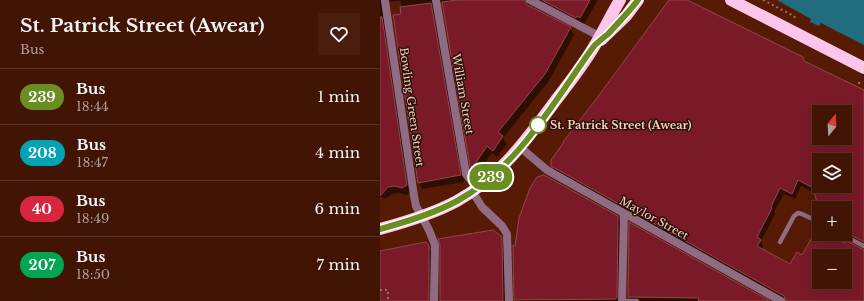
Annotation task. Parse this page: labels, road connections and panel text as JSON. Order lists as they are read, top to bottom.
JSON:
{
  "streets": {
    "street": ["William Street", "Bowling Green Street", "Maylor Street"]
  },
  "places": ["St. Patrick Street (Awear)"],
  "lines": ["bus line 239"],
  "north": "top",
  "page": {
    "heading": ["St. Patrick Street (Awear)", "Bus"],
    "on_map": "239",
    "list": [
      {
        "mark": "239",
        "name": "Bus",
        "note": "18:44",
        "value": "1 min"
      },
      {
        "mark": "208",
        "name": "Bus",
        "note": "18:47",
        "value": "4 min"
      },
      {
        "mark": "40",
        "name": "Bus",
        "note": "18:49",
        "value": "6 min"
      },
      {
        "mark": "207",
        "name": "Bus",
        "note": "18:50",
        "value": "7 min"
      }
    ],
    "map_buttons": ["+", "−"]
  }
}
